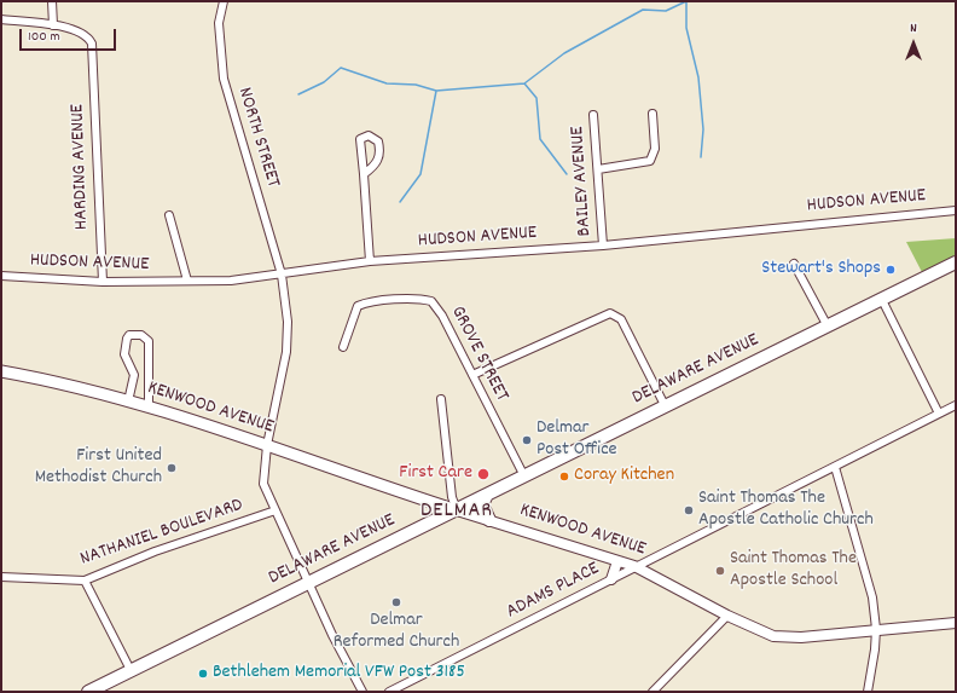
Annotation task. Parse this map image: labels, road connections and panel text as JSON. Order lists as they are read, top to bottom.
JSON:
{
  "streets": {
    "main road": ["DELAWARE AVENUE", "KENWOOD AVENUE"],
    "street": [
      "NORTH STREET",
      "HARDING AVENUE",
      "BAILEY AVENUE",
      "HUDSON AVENUE",
      "GROVE STREET",
      "NATHANIEL BOULEVARD",
      "ADAMS PLACE"
    ]
  },
  "crossings": [
    ["NORTH STREET", "HUDSON AVENUE"],
    ["NORTH STREET", "DELAWARE AVENUE"],
    ["NORTH STREET", "KENWOOD AVENUE"],
    ["NORTH STREET", "NATHANIEL BOULEVARD"],
    ["HARDING AVENUE", "HUDSON AVENUE"],
    ["BAILEY AVENUE", "HUDSON AVENUE"],
    ["GROVE STREET", "DELAWARE AVENUE"],
    ["DELAWARE AVENUE", "KENWOOD AVENUE"],
    ["KENWOOD AVENUE", "ADAMS PLACE"]
  ],
  "districts": ["DELMAR"],
  "places": [
    "Stewart's Shops",
    "Delmar Post Office",
    "First United Methodist Church",
    "First Care",
    "Coray Kitchen",
    "Saint Thomas The Apostle Catholic Church",
    "Saint Thomas The Apostle School",
    "Delmar Reformed Church",
    "Bethlehem Memorial VFW Post 3185"
  ],
  "scale_bar": "100 m",
  "north": "top"
}
